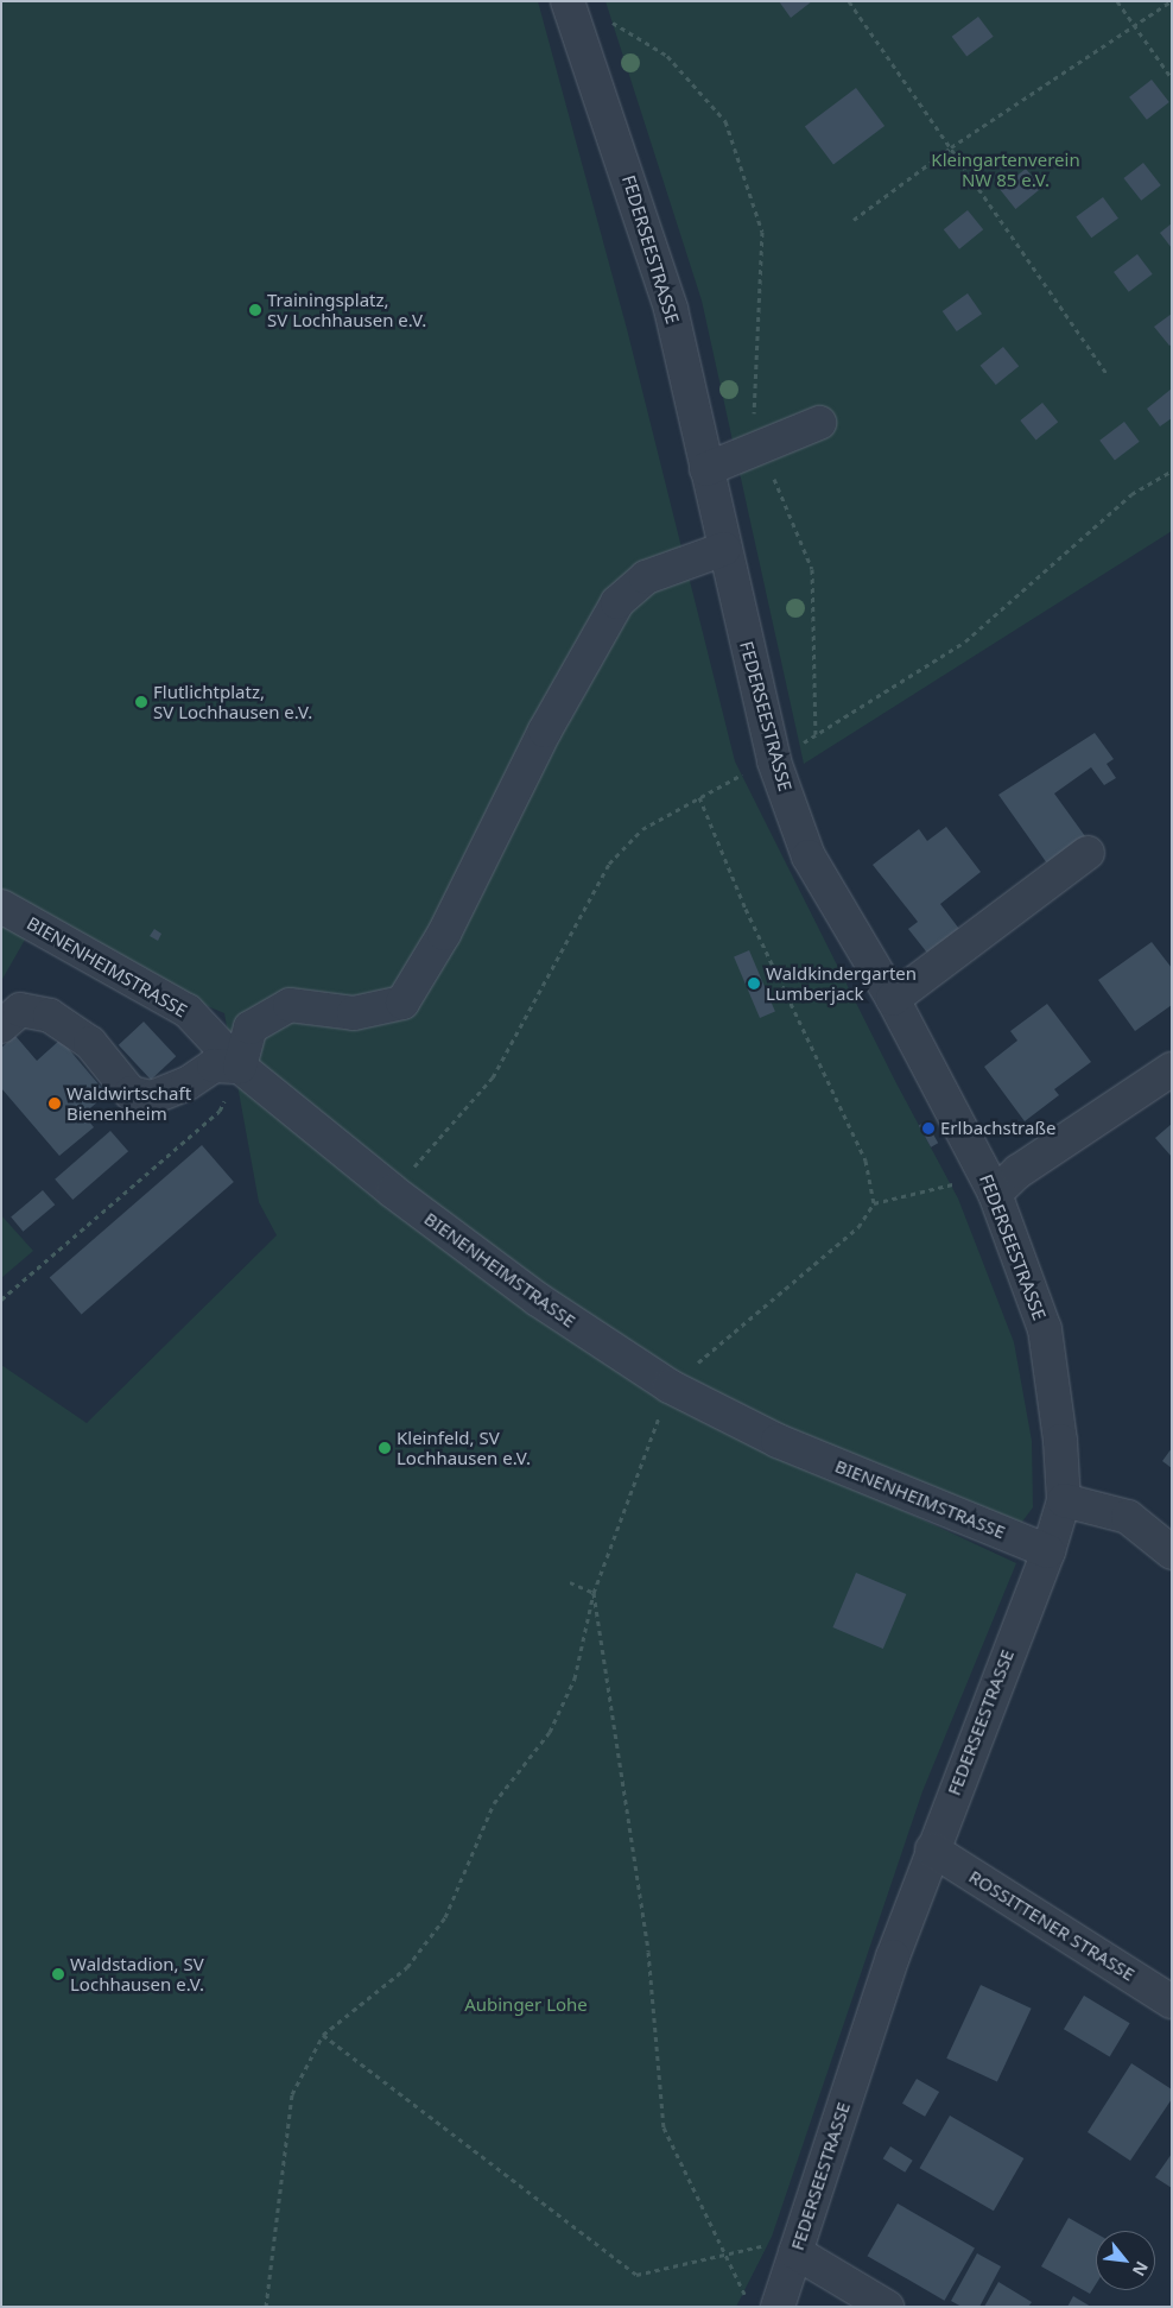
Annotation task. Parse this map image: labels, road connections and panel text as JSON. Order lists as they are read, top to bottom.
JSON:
{
  "streets": {
    "street": ["FEDERSEESTRASSE", "BIENENHEIMSTRASSE", "ROSSITTENER STRASSE"]
  },
  "crossings": [
    ["FEDERSEESTRASSE", "BIENENHEIMSTRASSE"],
    ["FEDERSEESTRASSE", "ROSSITTENER STRASSE"]
  ],
  "parks": ["Kleingartenverein NW 85 e.V.", "Aubinger Lohe"],
  "places": [
    "Trainingsplatz, SV Lochhausen e.V.",
    "Flutlichtplatz, SV Lochhausen e.V.",
    "Waldkindergarten Lumberjack",
    "Waldwirtschaft Bienenheim",
    "Erlbachstraße",
    "Kleinfeld, SV Lochhausen e.V.",
    "Waldstadion, SV Lochhausen e.V."
  ],
  "north": "bottom right"
}
